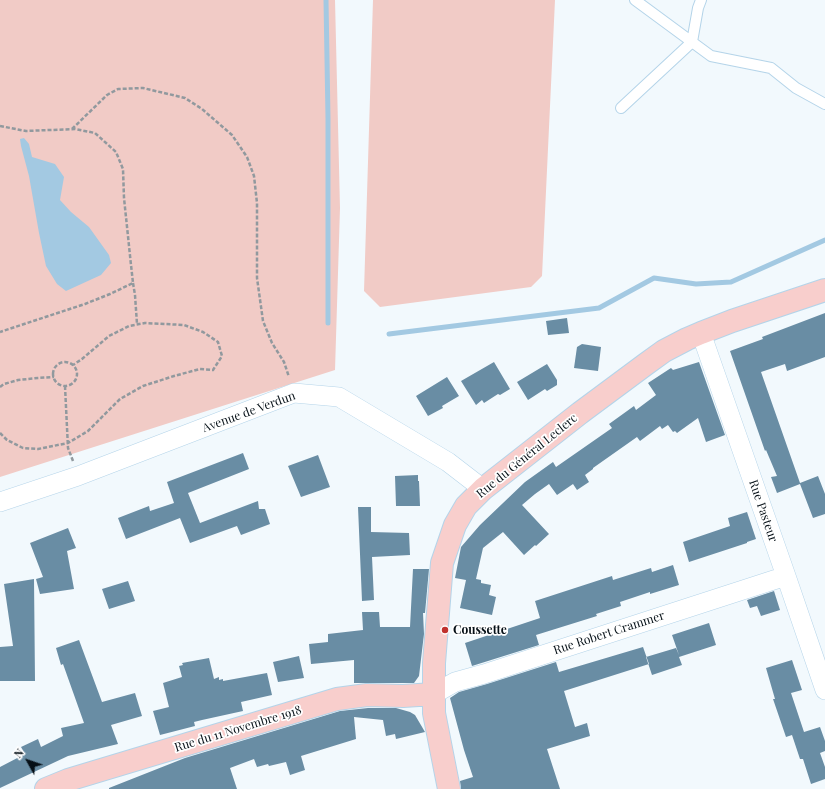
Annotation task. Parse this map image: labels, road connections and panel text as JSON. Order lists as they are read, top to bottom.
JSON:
{
  "streets": {
    "street": [
      "Avenue de Verdun",
      "Rue du Général Leclerc",
      "Rue Pasteur",
      "Rue Robert Crammer",
      "Rue du 11 Novembre 1918"
    ]
  },
  "crossings": [
    ["Avenue de Verdun", "Rue du Général Leclerc"],
    ["Rue du Général Leclerc", "Rue Pasteur"],
    ["Rue du Général Leclerc", "Rue Robert Crammer"],
    ["Rue du Général Leclerc", "Rue du 11 Novembre 1918"],
    ["Rue Pasteur", "Rue Robert Crammer"],
    ["Rue Robert Crammer", "Rue du 11 Novembre 1918"]
  ],
  "places": ["Coussette"],
  "north": "top left"
}
